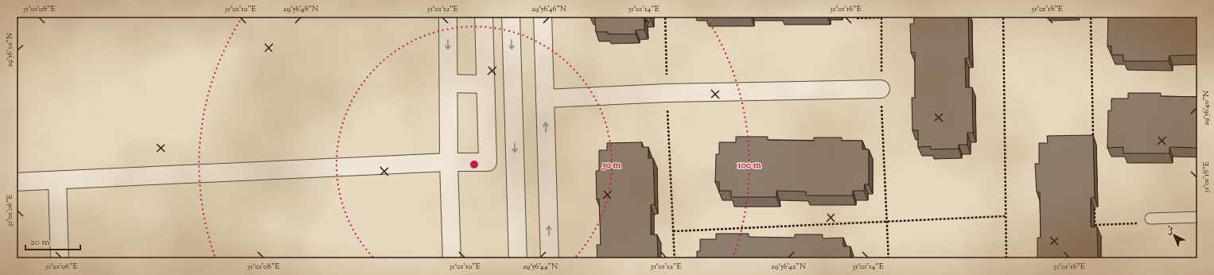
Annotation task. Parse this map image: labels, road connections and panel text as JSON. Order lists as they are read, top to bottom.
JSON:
{
  "scale_bar": "20 m",
  "north": "top left",
  "coordinates": [
    "31°01'08\"E",
    "31°01'10\"E",
    "29°56'48\"N",
    "31°01'12\"E",
    "29°56'46\"N",
    "31°01'14\"E",
    "31°01'16\"E",
    "31°01'18\"E",
    "29°56'50\"N",
    "29°56'40\"N",
    "31°01'06\"E",
    "29°56'44\"N",
    "29°56'42\"N"
  ],
  "rings": ["50 m", "100 m"]
}
